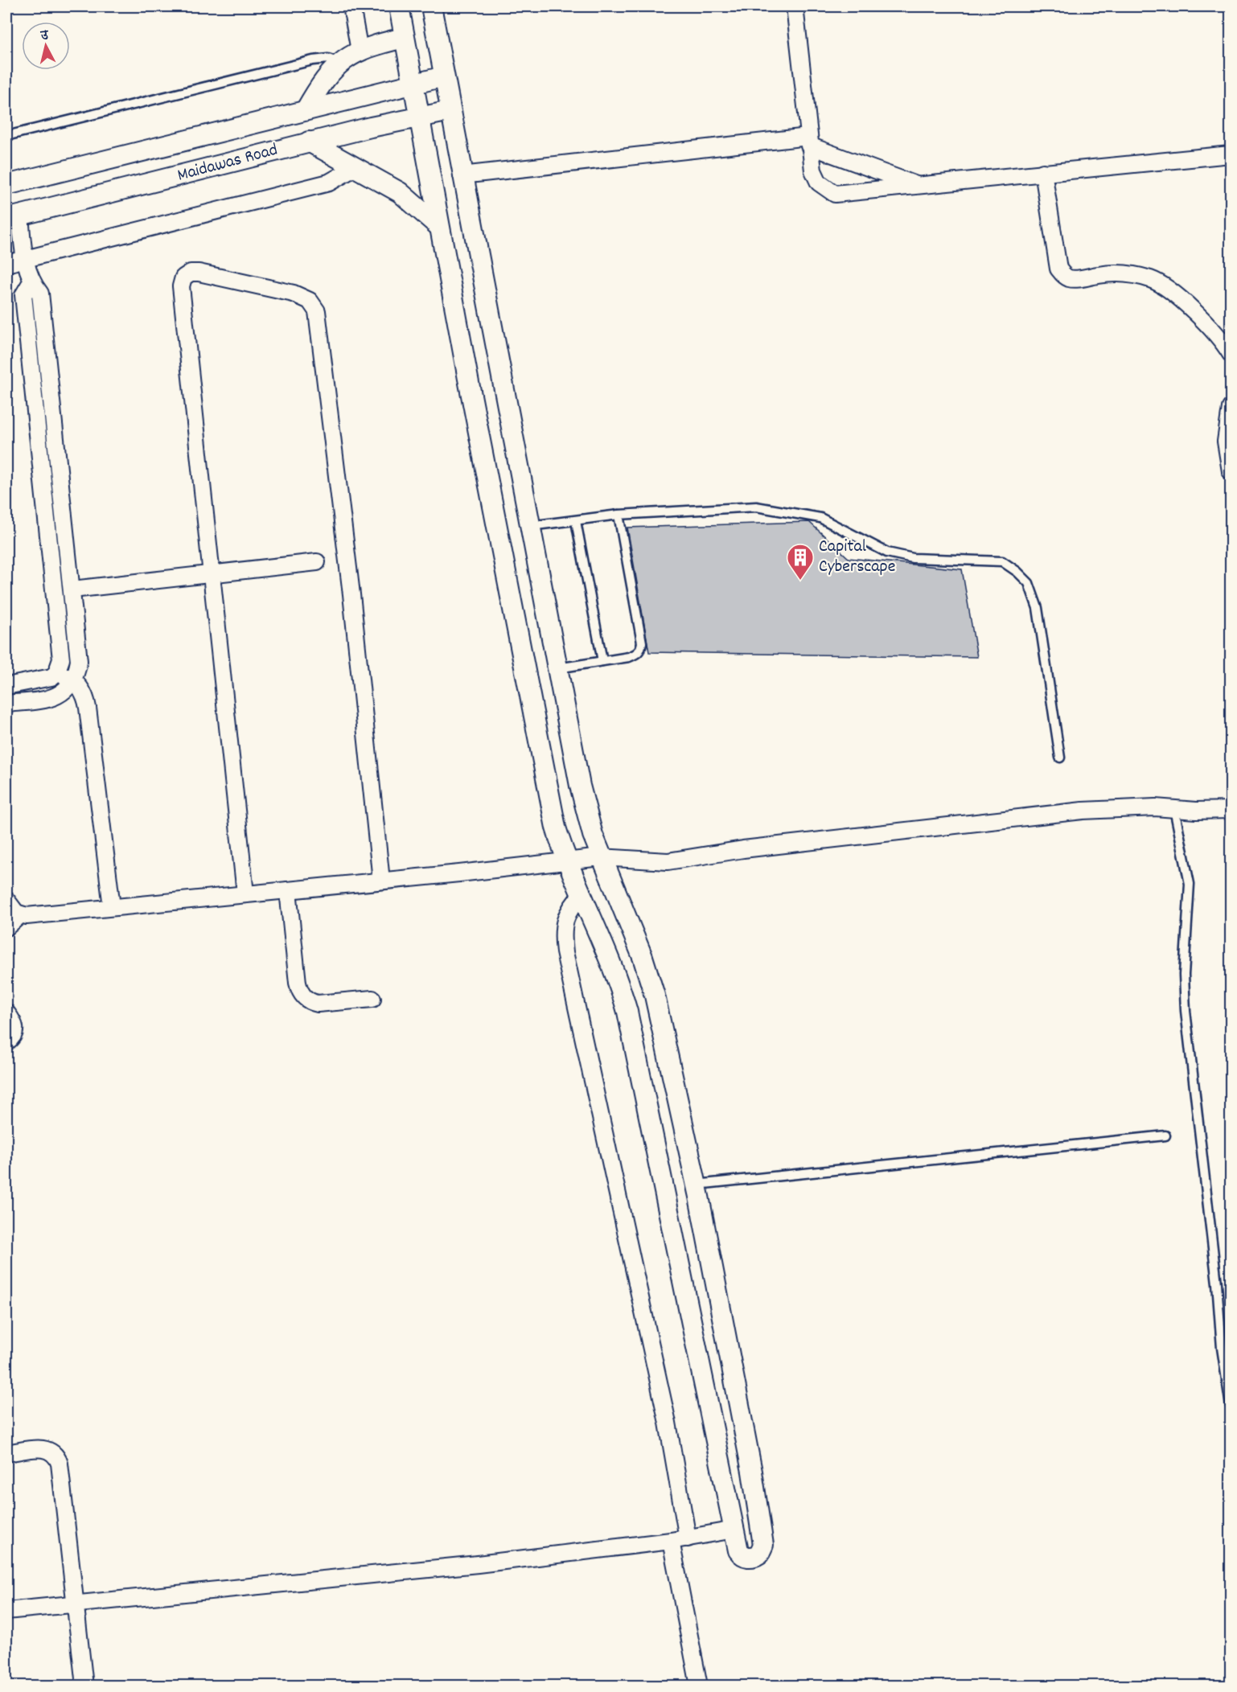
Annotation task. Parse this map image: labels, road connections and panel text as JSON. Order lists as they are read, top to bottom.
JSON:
{
  "streets": {
    "street": ["Maidawas Road"]
  },
  "places": {
    "building": ["Capital Cyberscape"]
  },
  "north": "top"
}
